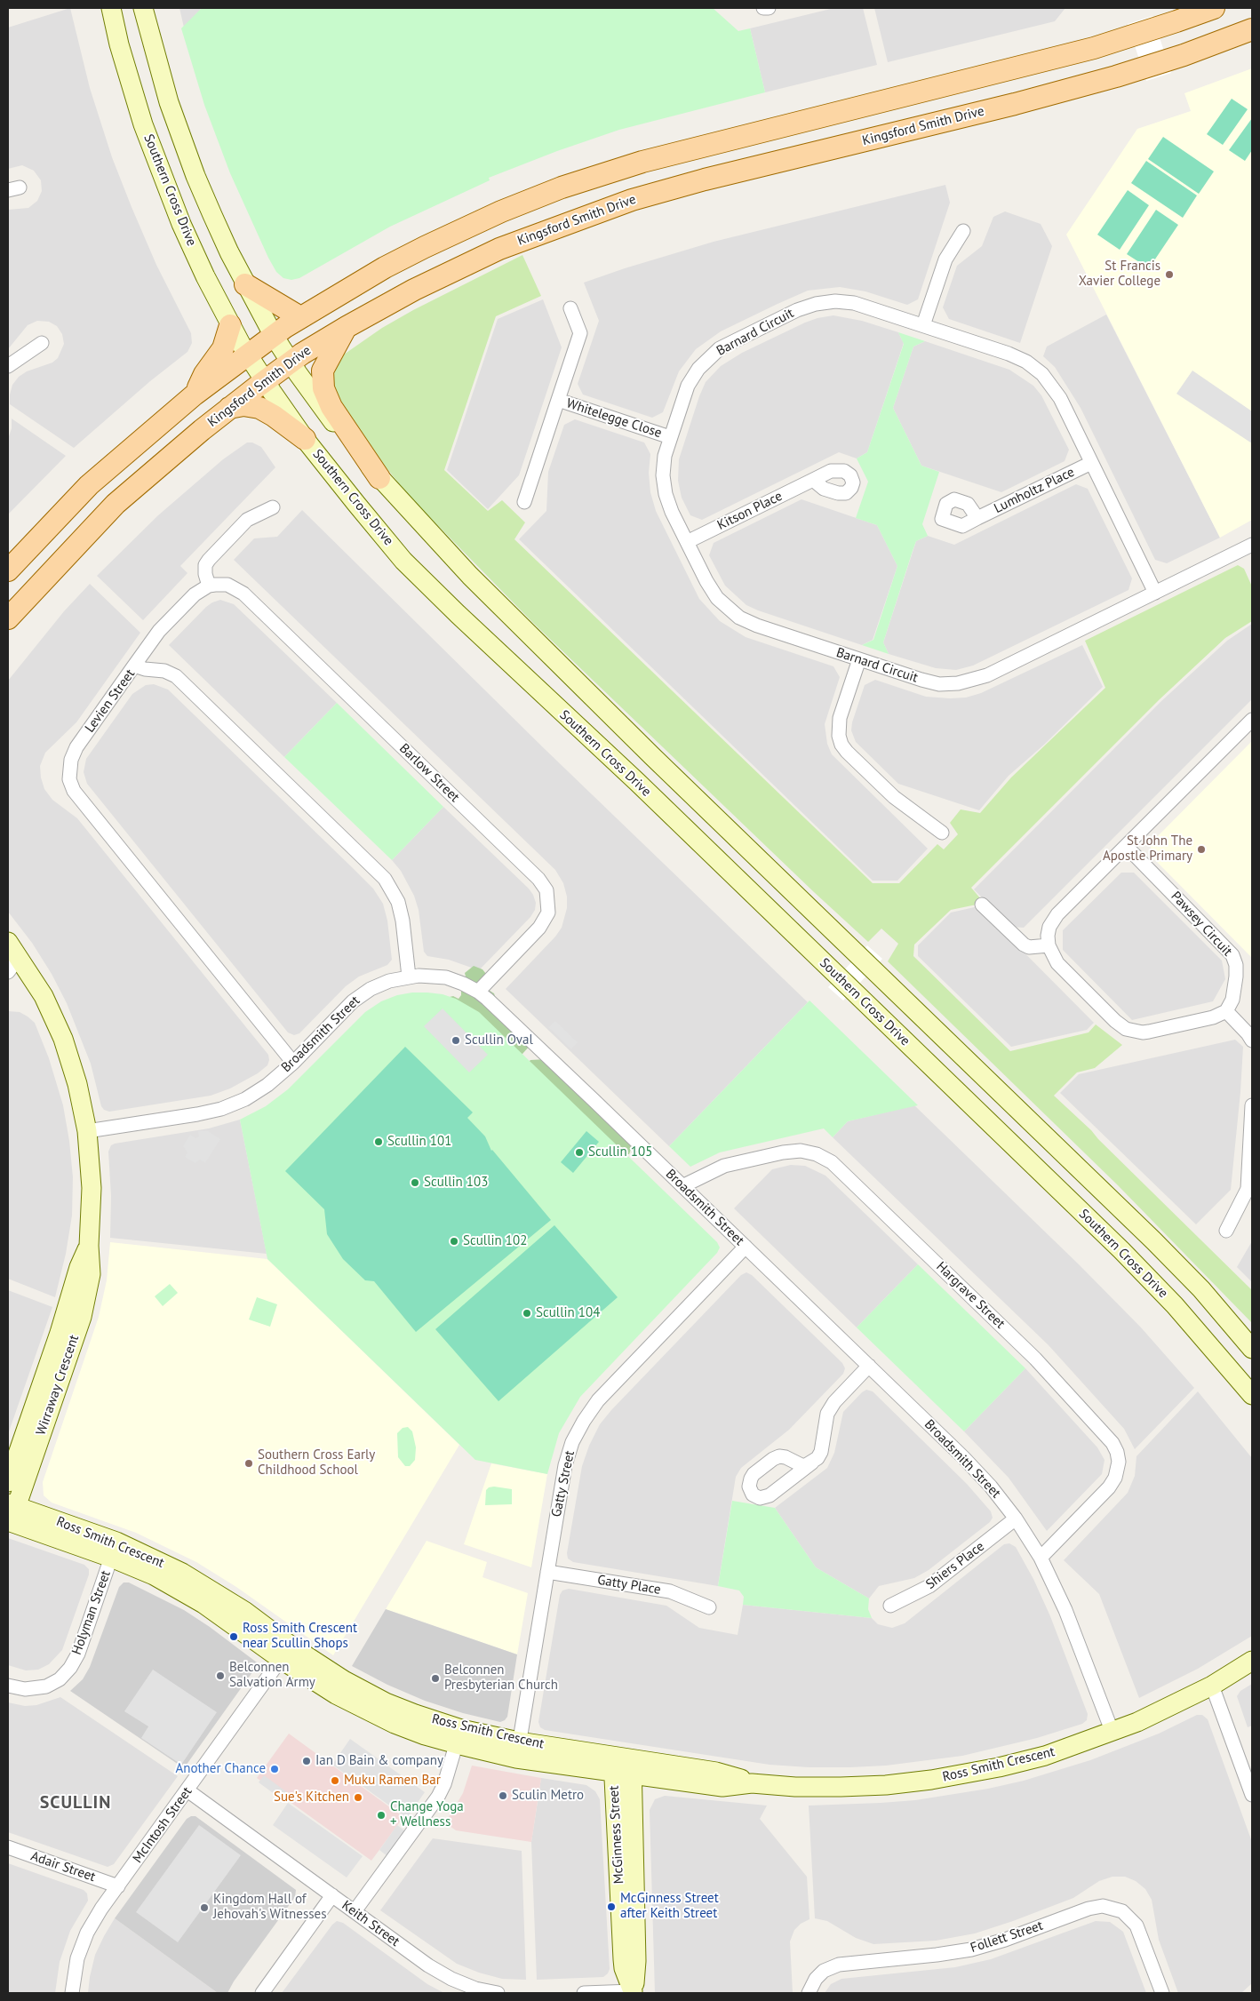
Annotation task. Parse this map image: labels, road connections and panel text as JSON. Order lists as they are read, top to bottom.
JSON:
{
  "streets": {
    "main road": [
      "Kingsford Smith Drive",
      "Southern Cross Drive",
      "Wirraway Crescent",
      "Ross Smith Crescent",
      "McGinness Street"
    ],
    "street": [
      "Barnard Circuit",
      "Whitelegge Close",
      "Lumholtz Place",
      "Kitson Place",
      "Levien Street",
      "Barlow Street",
      "Pawsey Circuit",
      "Broadsmith Street",
      "Hargrave Street",
      "Gatty Street",
      "Shiers Place",
      "Gatty Place",
      "Holyman Street",
      "McIntosh Street",
      "Adair Street",
      "Keith Street",
      "Follett Street"
    ]
  },
  "crossings": [
    ["Kingsford Smith Drive", "Southern Cross Drive"],
    ["Barnard Circuit", "Whitelegge Close"],
    ["Barnard Circuit", "Lumholtz Place"],
    ["Barnard Circuit", "Kitson Place"],
    ["Levien Street", "Broadsmith Street"],
    ["Barlow Street", "Broadsmith Street"],
    ["Broadsmith Street", "Hargrave Street"],
    ["Broadsmith Street", "Wirraway Crescent"],
    ["Broadsmith Street", "Gatty Street"],
    ["Broadsmith Street", "Ross Smith Crescent"],
    ["Broadsmith Street", "Shiers Place"],
    ["Wirraway Crescent", "Ross Smith Crescent"],
    ["Gatty Street", "Ross Smith Crescent"],
    ["Gatty Street", "Gatty Place"],
    ["Ross Smith Crescent", "Holyman Street"],
    ["Ross Smith Crescent", "McIntosh Street"],
    ["Ross Smith Crescent", "McGinness Street"],
    ["McIntosh Street", "Adair Street"],
    ["McIntosh Street", "Keith Street"]
  ],
  "districts": ["SCULLIN"],
  "places": [
    "St Francis Xavier College",
    "St John The Apostle Primary",
    "Scullin Oval",
    "Scullin 101",
    "Scullin 105",
    "Scullin 103",
    "Scullin 102",
    "Scullin 104",
    "Southern Cross Early Childhood School",
    "Ross Smith Crescent near Scullin Shops",
    "Belconnen Salvation Army",
    "Belconnen Presbyterian Church",
    "Ian D Bain & company",
    "Another Chance",
    "Muku Ramen Bar",
    "Sculin Metro",
    "Sue's Kitchen",
    "Change Yoga + Wellness",
    "McGinness Street after Keith Street",
    "Kingdom Hall of Jehovah's Witnesses"
  ]
}
